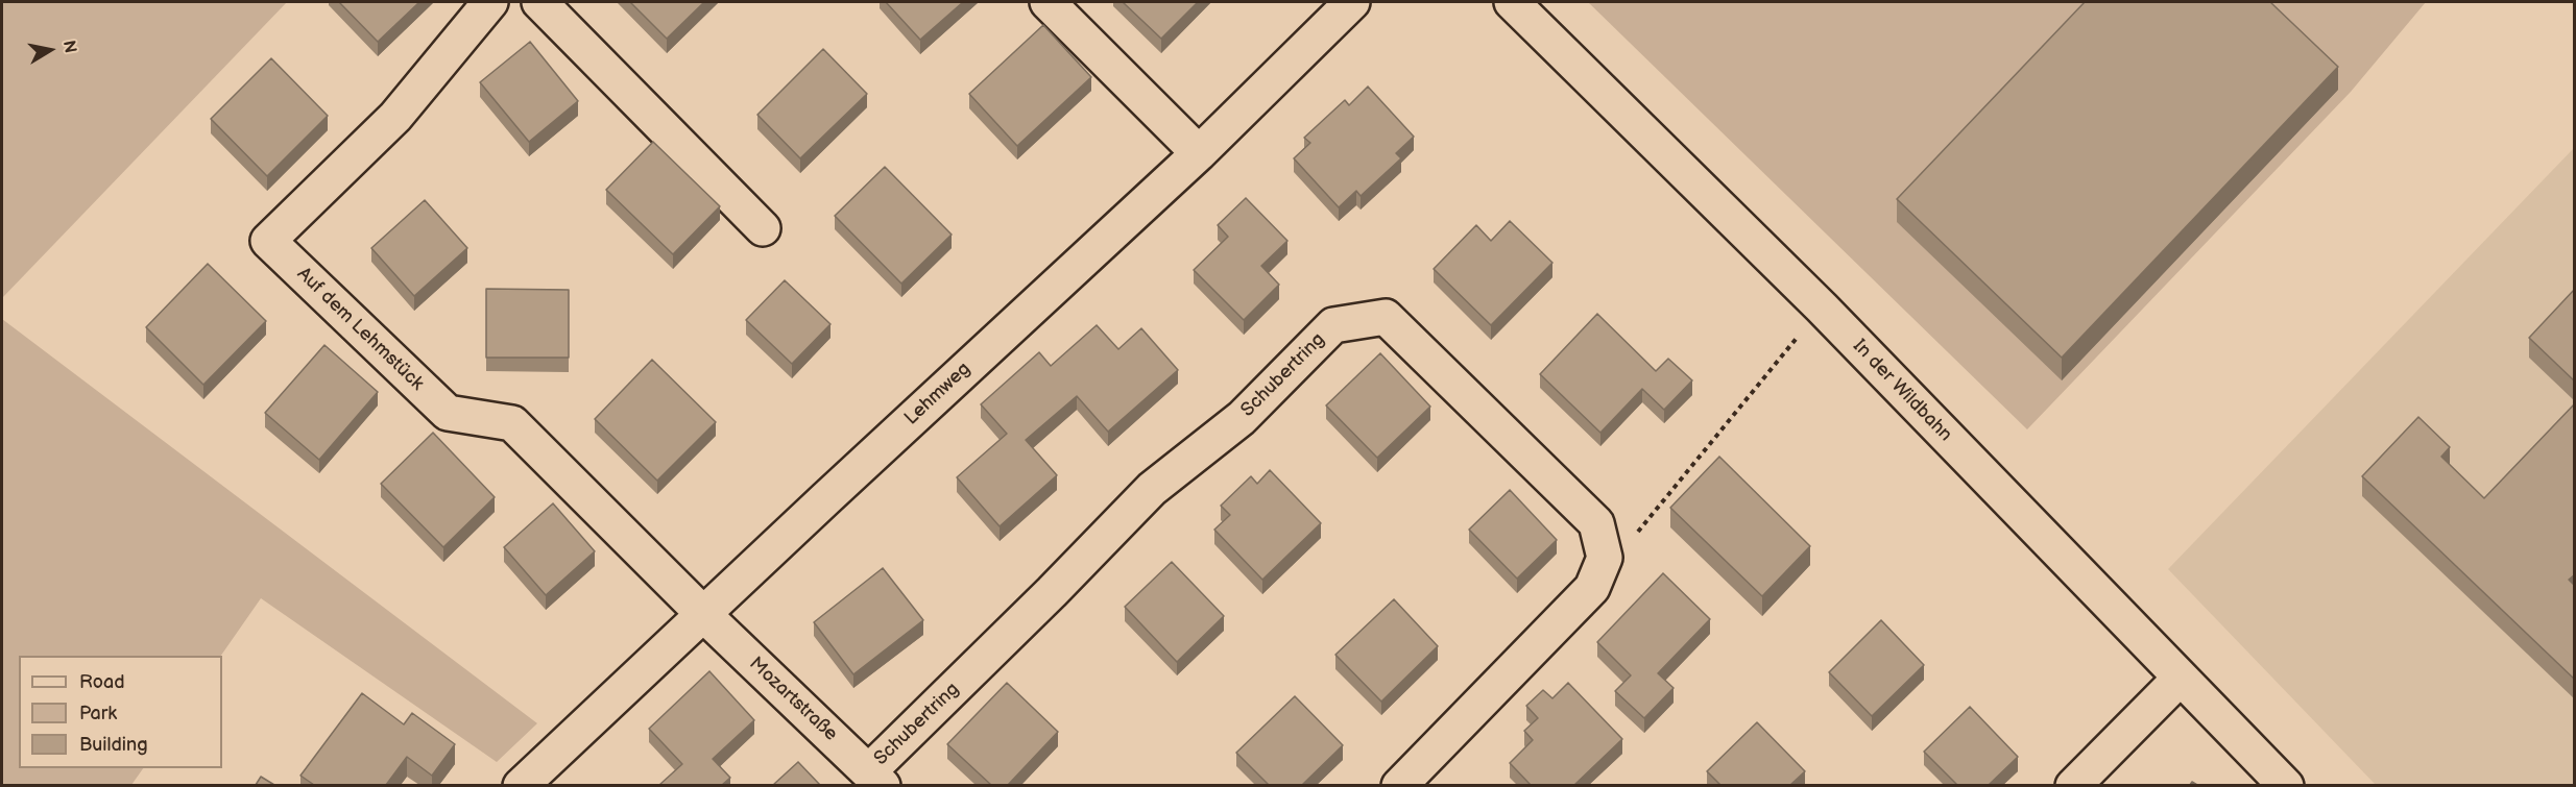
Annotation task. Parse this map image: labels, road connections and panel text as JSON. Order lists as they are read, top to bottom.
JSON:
{
  "streets": {
    "street": [
      "Auf dem Lehmstück",
      "Schubertring",
      "In der Wildbahn",
      "Lehmweg",
      "Mozartstraße"
    ]
  },
  "crossings": [
    ["Auf dem Lehmstück", "Lehmweg"],
    ["Auf dem Lehmstück", "Mozartstraße"],
    ["Schubertring", "Mozartstraße"],
    ["Lehmweg", "Mozartstraße"]
  ],
  "legend": ["Road", "Park", "Building"],
  "north": "right"
}
